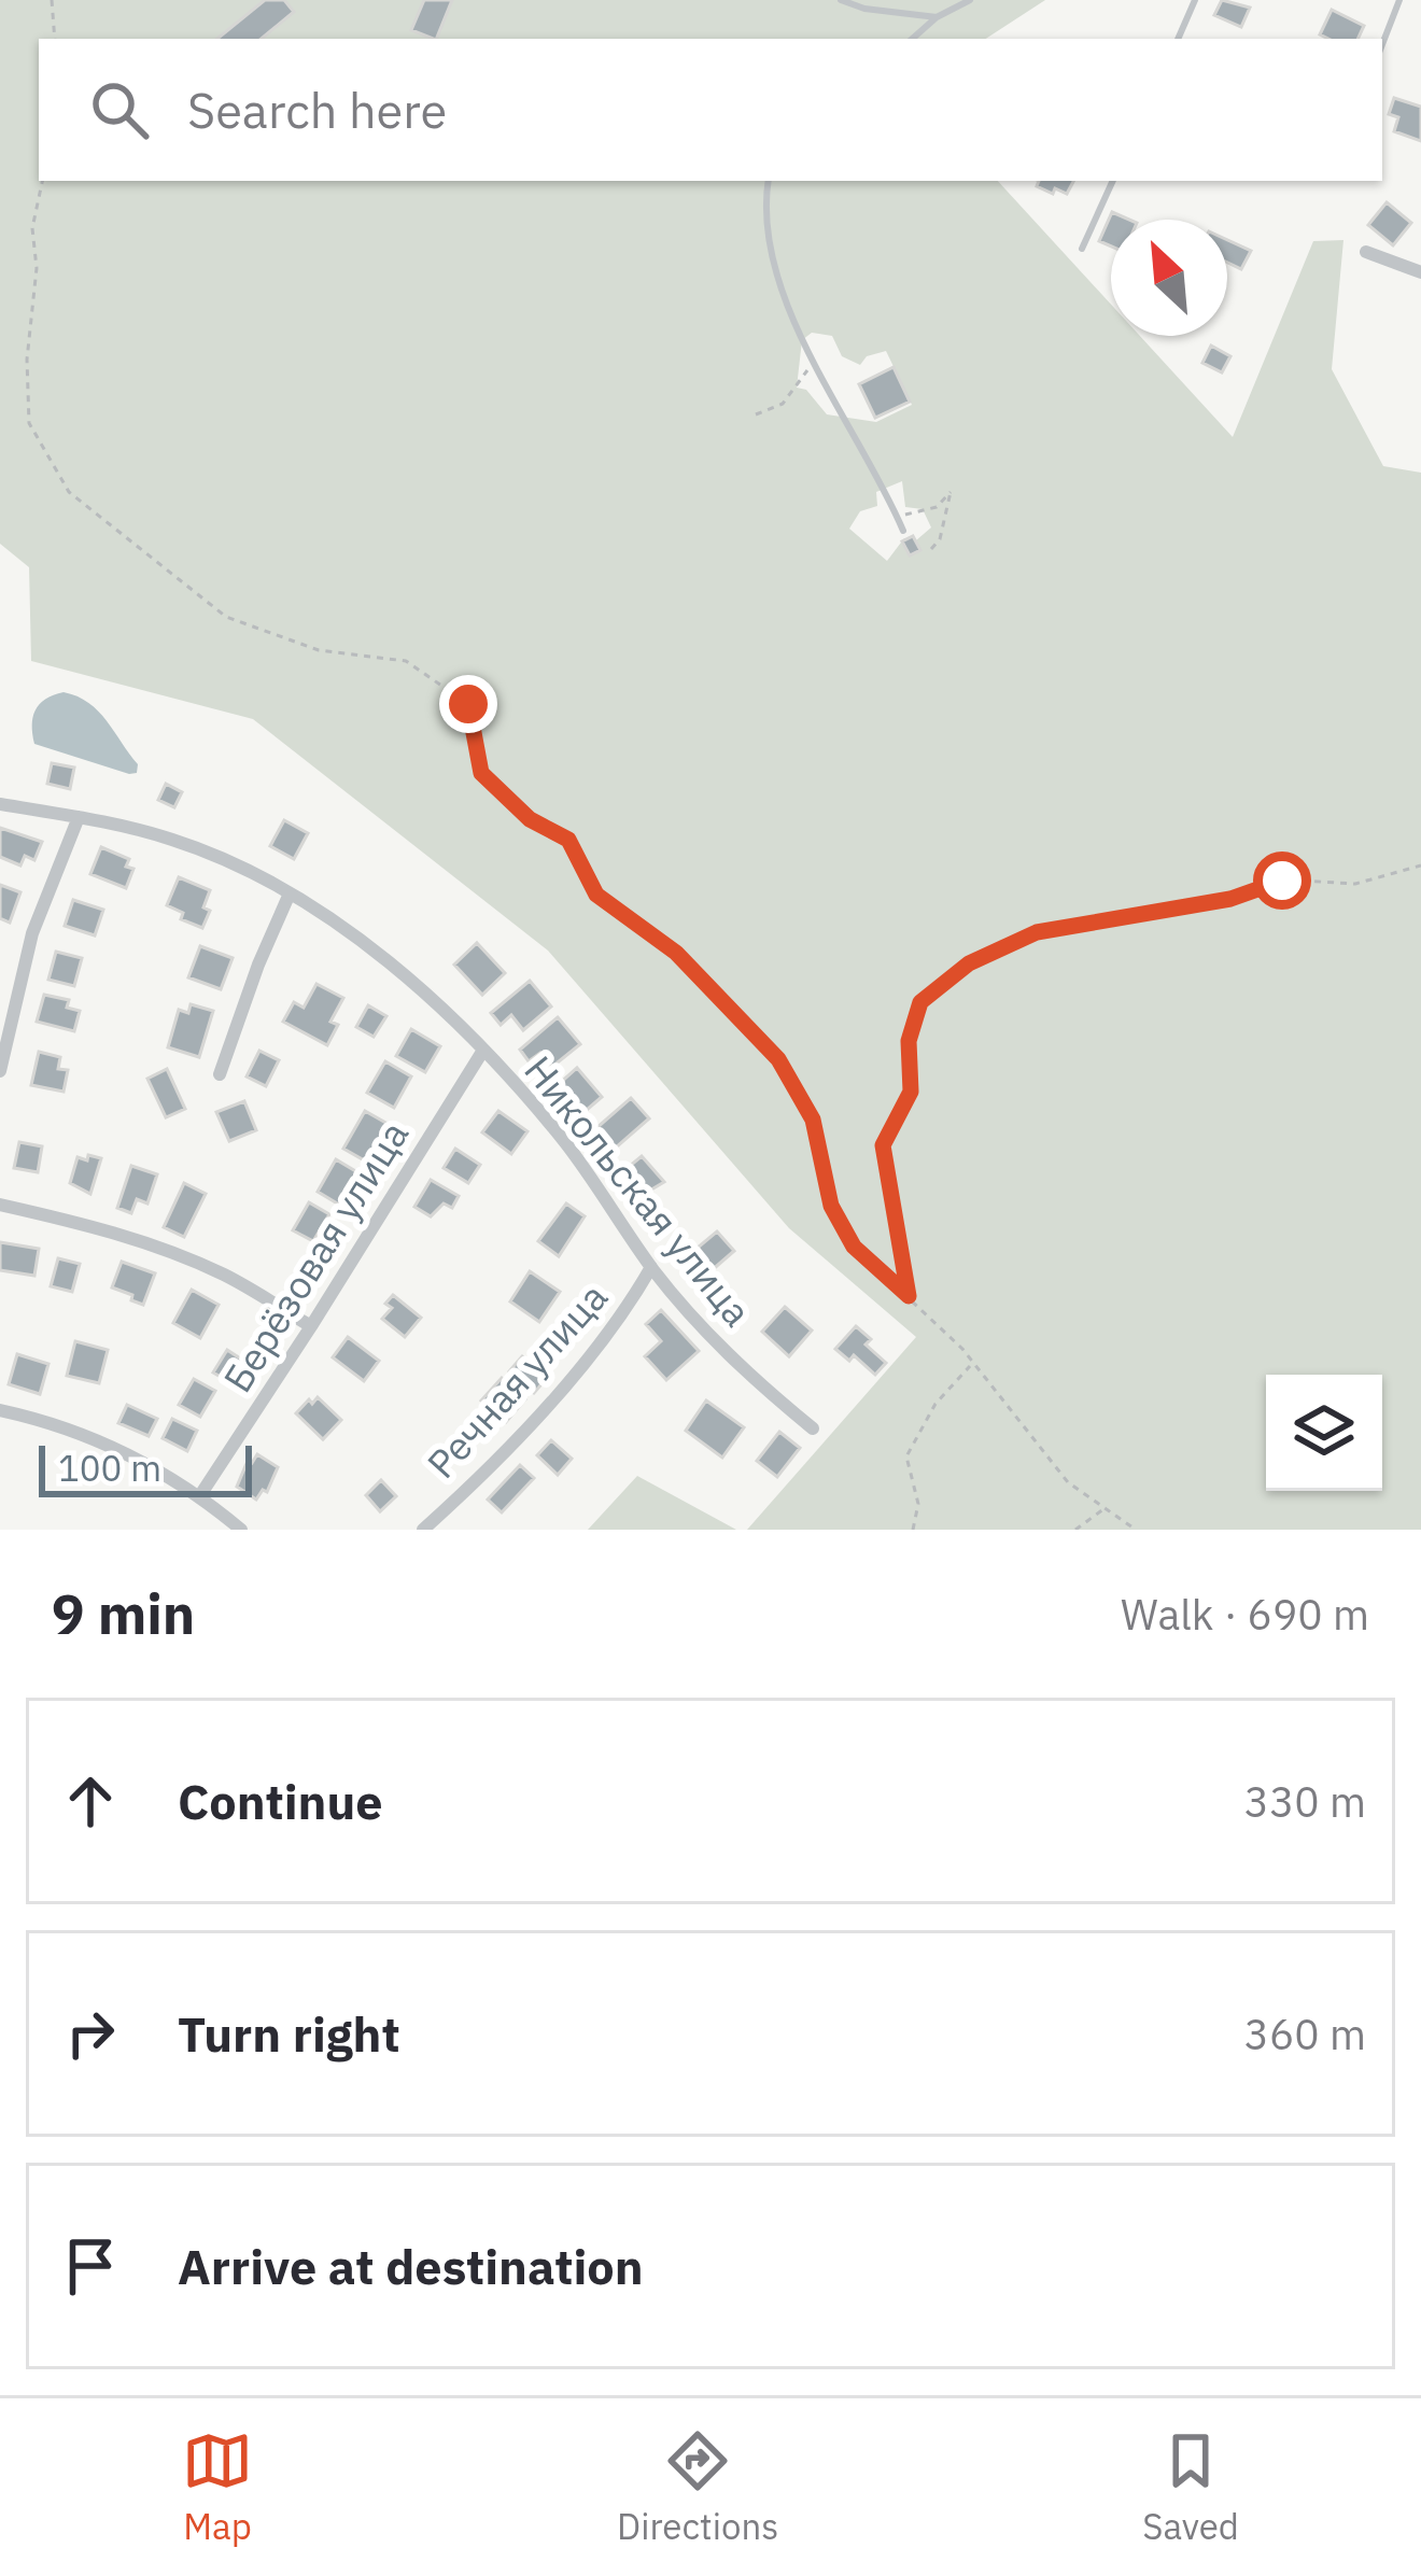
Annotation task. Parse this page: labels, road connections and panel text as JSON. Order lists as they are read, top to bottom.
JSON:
{
  "streets": {
    "street": ["Никольская улица", "Берёзовая улица", "Речная улица"]
  },
  "crossings": [
    ["Никольская улица", "Берёзовая улица"],
    ["Никольская улица", "Речная улица"]
  ],
  "scale_bar": "100 m",
  "north": "top left",
  "page": {
    "search": "Search here",
    "scale": "100 m",
    "heading": ["9 min", "Walk · 690 m"],
    "list": [
      ["Continue", "330 m"],
      ["Turn right", "360 m"],
      "Arrive at destination"
    ],
    "nav": ["Map", "Directions", "Saved"]
  }
}
